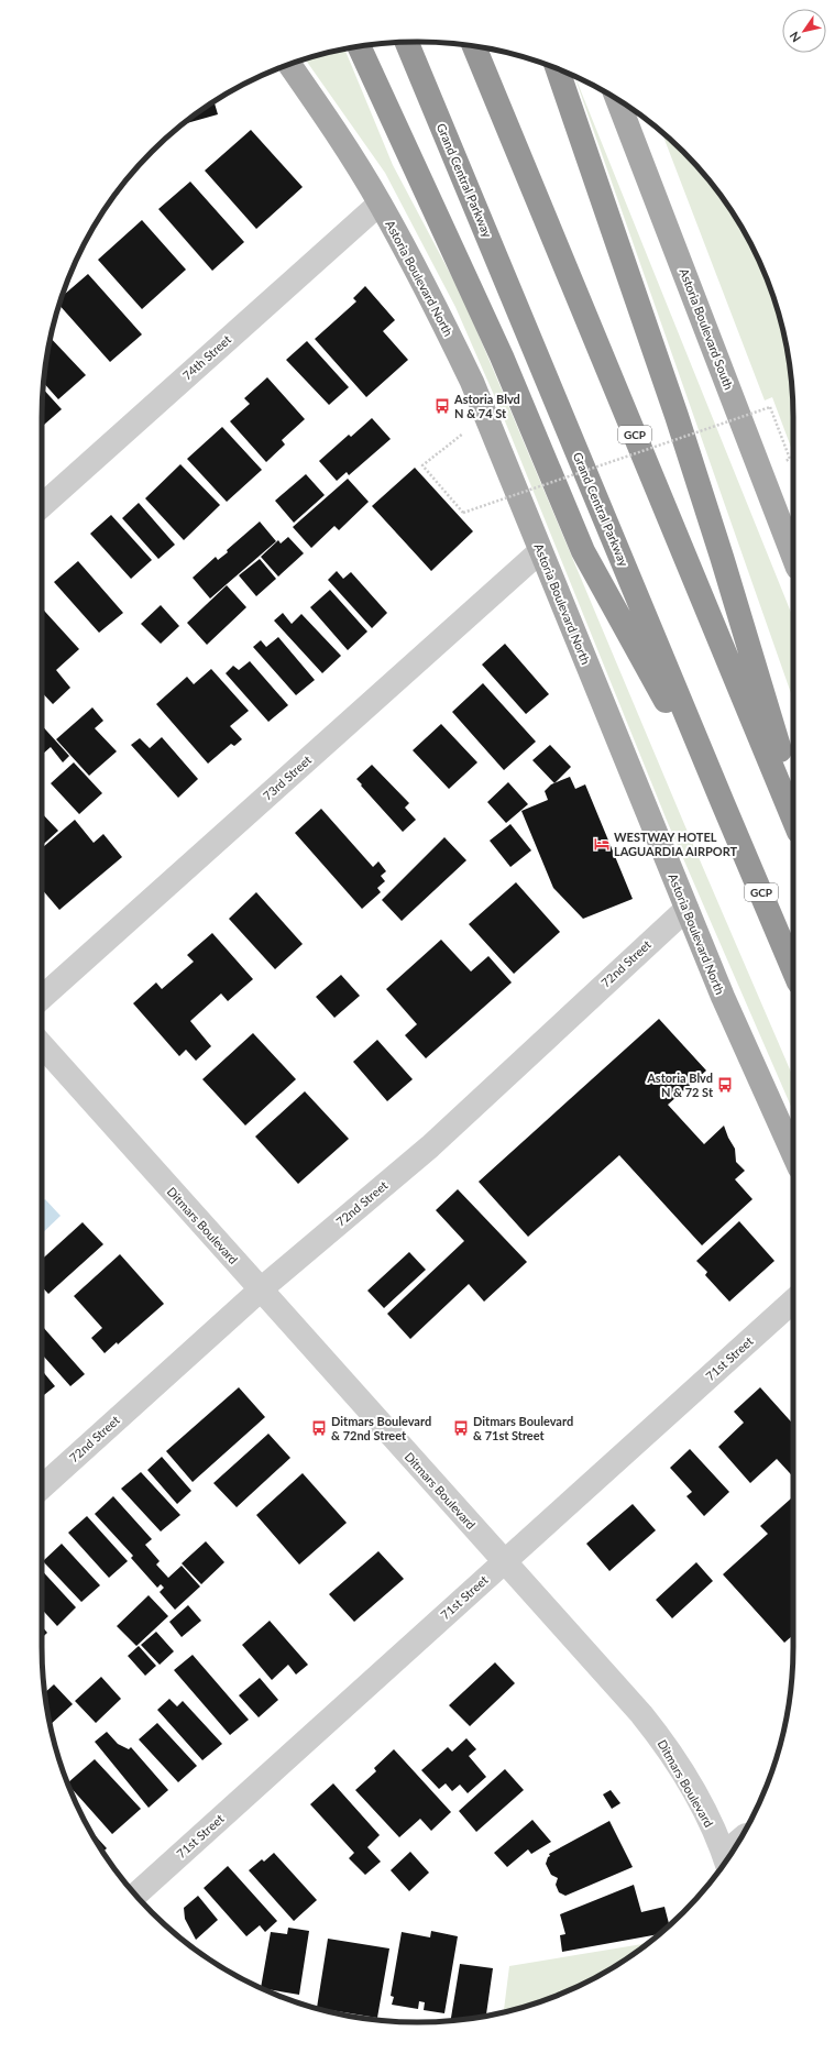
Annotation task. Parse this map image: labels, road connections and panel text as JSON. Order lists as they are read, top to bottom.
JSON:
{
  "streets": {
    "highway": ["Grand Central Parkway", "GCP"],
    "main road": ["Astoria Boulevard North", "Astoria Boulevard South"],
    "street": [
      "74th Street",
      "73rd Street",
      "72nd Street",
      "Ditmars Boulevard",
      "71st Street"
    ]
  },
  "crossings": [
    ["Astoria Boulevard North", "74th Street"],
    ["Astoria Boulevard North", "73rd Street"],
    ["Astoria Boulevard North", "72nd Street"],
    ["72nd Street", "Ditmars Boulevard"],
    ["Ditmars Boulevard", "71st Street"]
  ],
  "places": {
    "bus stop": [
      "Astoria Blvd N & 74 St",
      "Astoria Blvd N & 72 St",
      "Ditmars Boulevard & 72nd Street",
      "Ditmars Boulevard & 71st Street"
    ],
    "hotel": ["WESTWAY HOTEL LAGUARDIA AIRPORT"]
  },
  "north": "bottom left"
}
